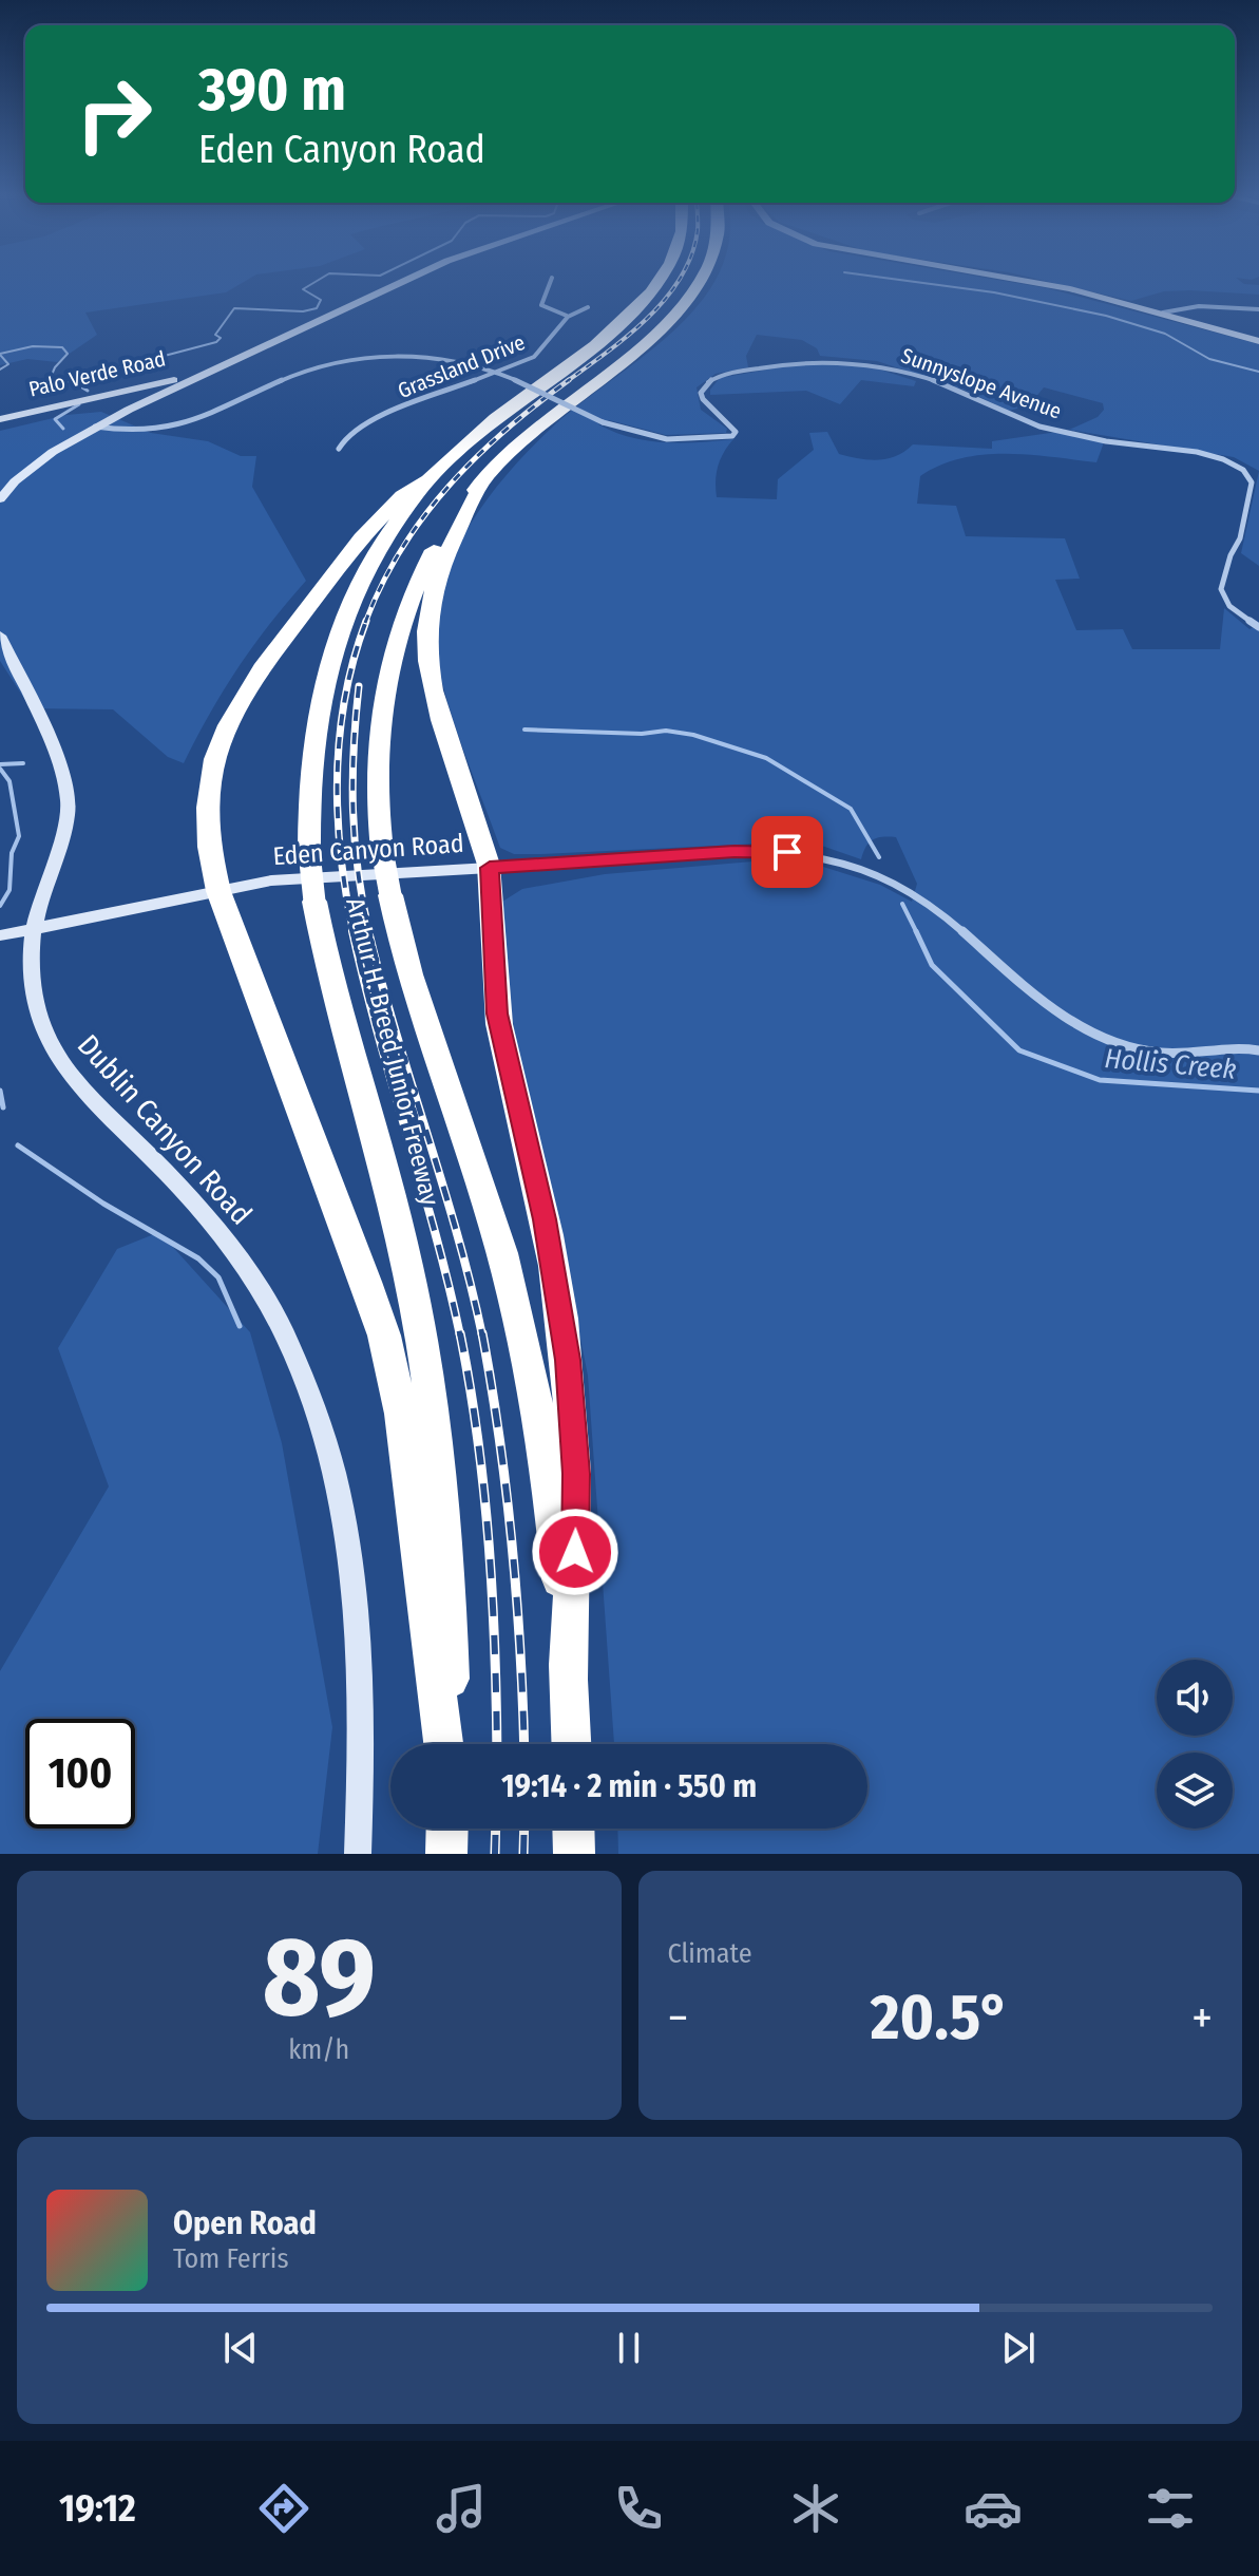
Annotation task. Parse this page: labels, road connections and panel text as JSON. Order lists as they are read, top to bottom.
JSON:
{
  "streets": {
    "highway": ["Arthur H. Breed Junior Freeway"],
    "main road": ["Palo Verde Road", "Eden Canyon Road", "Dublin Canyon Road"],
    "street": ["Grassland Drive", "Sunnyslope Avenue"]
  },
  "crossings": [
    ["Grassland Drive", "Sunnyslope Avenue"],
    ["Eden Canyon Road", "Dublin Canyon Road"]
  ],
  "water": ["Hollis Creek"],
  "page": {
    "turn": ["390 m", "Eden Canyon Road"],
    "limit": "100",
    "trip": "19:14 · 2 min · 550 m",
    "tile": [
      ["89", "km/h"],
      "Climate"
    ],
    "heat": ["−", "20.5°", "+"],
    "song": ["Open Road", "Tom Ferris"],
    "tabs": "19:12"
  }
}
